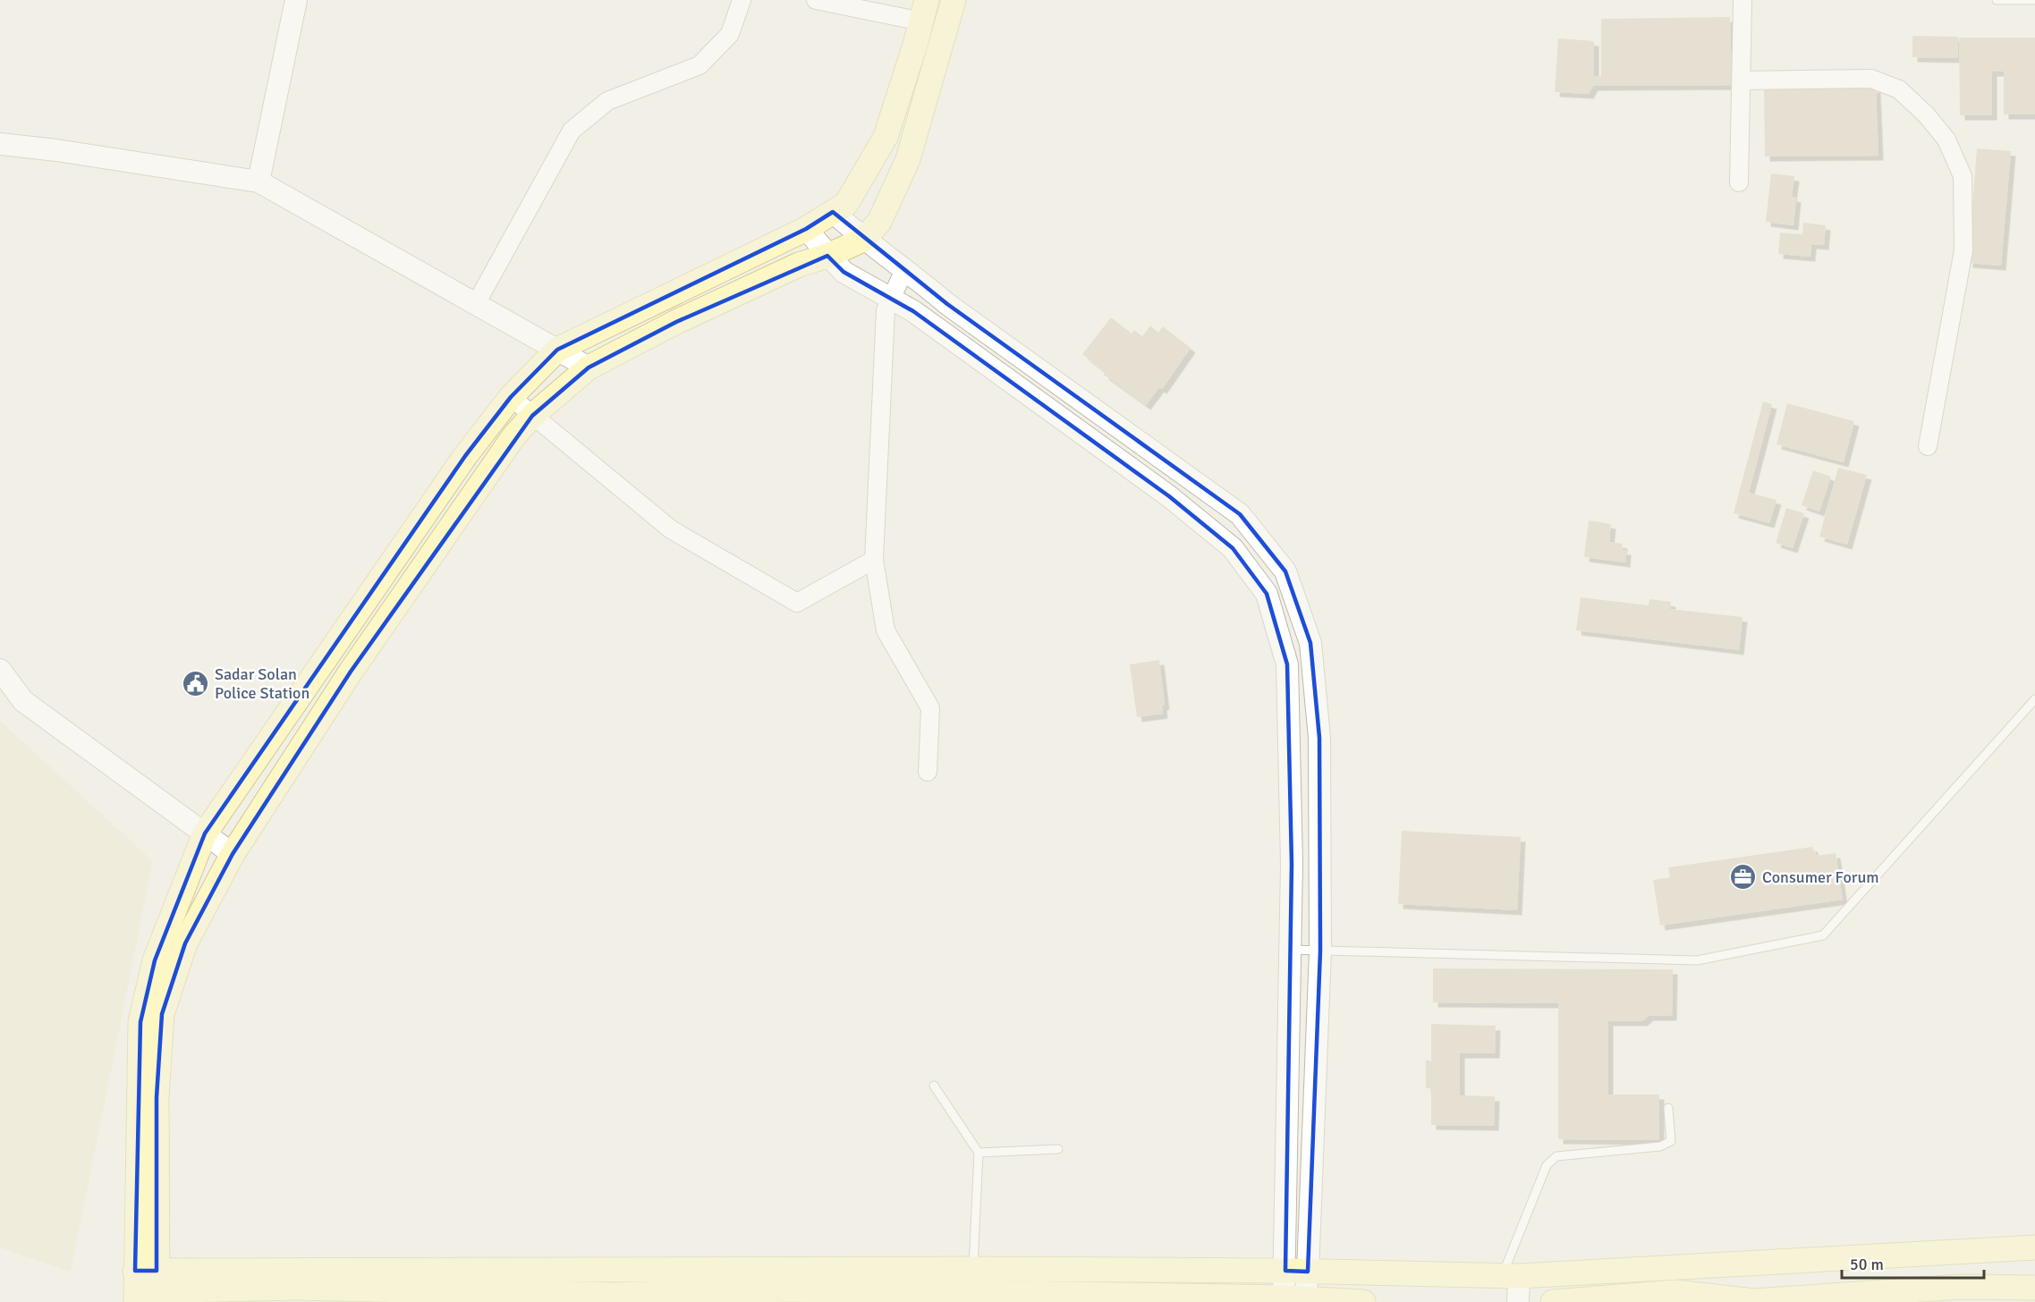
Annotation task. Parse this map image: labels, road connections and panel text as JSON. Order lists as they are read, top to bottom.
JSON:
{
  "places": {
    "public building": ["Sadar Solan Police Station"],
    "office": ["Consumer Forum"]
  },
  "scale_bar": "50 m"
}
